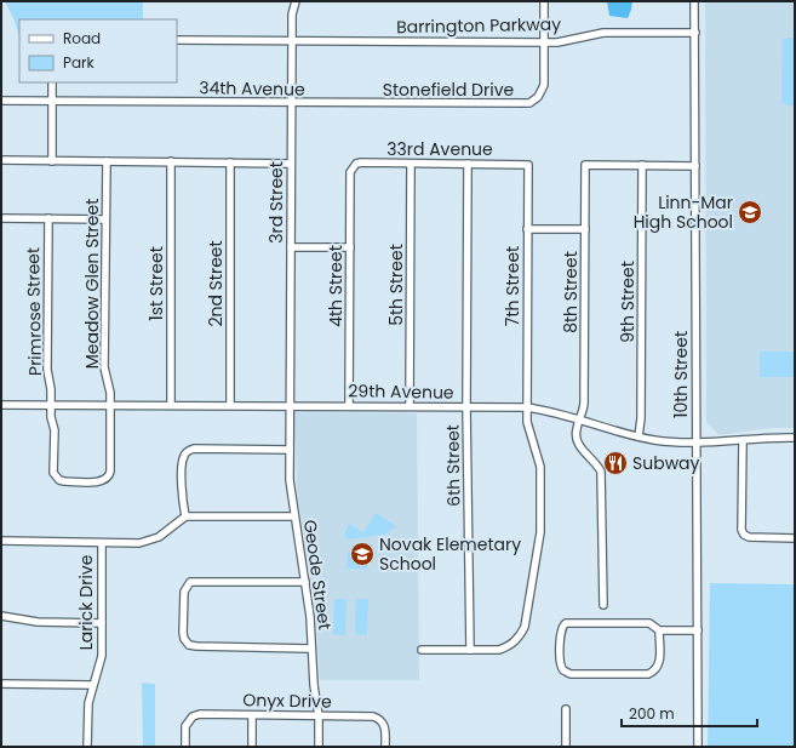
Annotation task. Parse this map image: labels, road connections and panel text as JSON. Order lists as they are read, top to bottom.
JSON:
{
  "streets": {
    "street": [
      "Barrington Parkway",
      "34th Avenue",
      "Stonefield Drive",
      "33rd Avenue",
      "3rd Street",
      "Meadow Glen Street",
      "1st Street",
      "2nd Street",
      "5th Street",
      "4th Street",
      "7th Street",
      "8th Street",
      "9th Street",
      "Primrose Street",
      "10th Street",
      "29th Avenue",
      "6th Street",
      "Geode Street",
      "Larick Drive",
      "Onyx Drive"
    ]
  },
  "crossings": [
    ["Barrington Parkway", "Stonefield Drive"],
    ["Barrington Parkway", "3rd Street"],
    ["Barrington Parkway", "10th Street"],
    ["34th Avenue", "Stonefield Drive"],
    ["34th Avenue", "3rd Street"],
    ["33rd Avenue", "5th Street"],
    ["33rd Avenue", "4th Street"],
    ["33rd Avenue", "7th Street"],
    ["33rd Avenue", "6th Street"],
    ["3rd Street", "29th Avenue"],
    ["3rd Street", "Geode Street"],
    ["Meadow Glen Street", "Primrose Street"],
    ["Meadow Glen Street", "29th Avenue"],
    ["1st Street", "29th Avenue"],
    ["2nd Street", "29th Avenue"],
    ["5th Street", "29th Avenue"],
    ["4th Street", "29th Avenue"],
    ["7th Street", "29th Avenue"],
    ["7th Street", "6th Street"],
    ["8th Street", "9th Street"],
    ["8th Street", "29th Avenue"],
    ["9th Street", "29th Avenue"],
    ["Primrose Street", "29th Avenue"],
    ["10th Street", "29th Avenue"],
    ["29th Avenue", "6th Street"],
    ["29th Avenue", "Geode Street"],
    ["Geode Street", "Onyx Drive"]
  ],
  "places": {
    "school or university": ["Linn-Mar High School", "Novak Elemetary School"],
    "restaurant": ["Subway"]
  },
  "legend": ["Road", "Park"],
  "scale_bar": "200 m"
}
